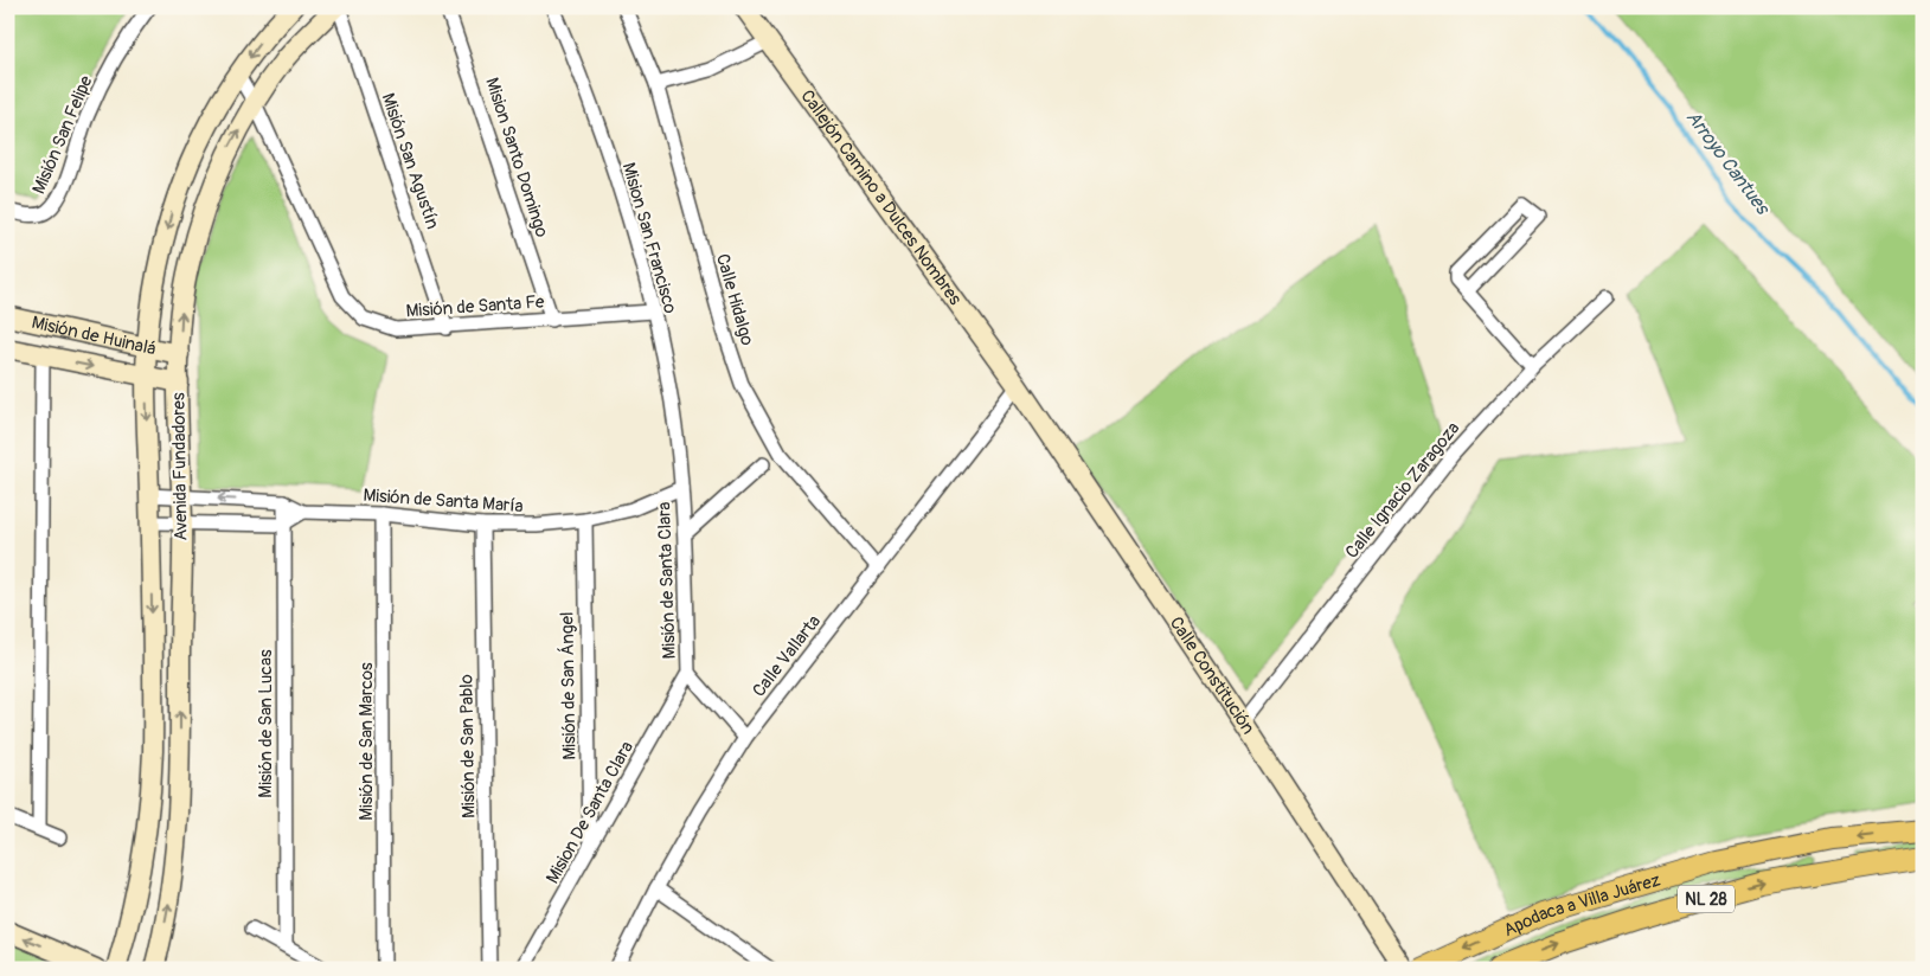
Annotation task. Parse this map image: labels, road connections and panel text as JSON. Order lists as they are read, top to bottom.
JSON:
{
  "streets": {
    "main road": ["NL 28", "Apodaca a Villa Juárez"],
    "street": [
      "Misión San Felipe",
      "Mision Santo Domingo",
      "Misión San Agustín",
      "Callejón Camino a Dulces Nombres",
      "Mision San Francisco",
      "Calle Hidalgo",
      "Misión de Santa Fe",
      "Misión de Huinalá",
      "Avenida Fundadores",
      "Calle Ignacio Zaragoza",
      "Misión de Santa María",
      "Misión de Santa Clara",
      "Calle Vallarta",
      "Calle Constitución",
      "Misión de San Ángel",
      "Misión de San Lucas",
      "Misión de San Marcos",
      "Misión de San Pablo",
      "Mision De Santa Clara"
    ]
  },
  "crossings": [
    ["Mision Santo Domingo", "Misión de Santa Fe"],
    ["Misión San Agustín", "Misión de Santa Fe"],
    ["Misión San Agustín", "Avenida Fundadores"],
    ["Callejón Camino a Dulces Nombres", "Calle Vallarta"],
    ["Callejón Camino a Dulces Nombres", "Calle Constitución"],
    ["Mision San Francisco", "Misión de Santa Fe"],
    ["Mision San Francisco", "Misión de Santa María"],
    ["Mision San Francisco", "Misión de Santa Clara"],
    ["Calle Hidalgo", "Calle Vallarta"],
    ["Misión de Santa Fe", "Avenida Fundadores"],
    ["Misión de Huinalá", "Avenida Fundadores"],
    ["Calle Ignacio Zaragoza", "Calle Constitución"],
    ["Misión de Santa María", "Misión de Santa Clara"],
    ["Misión de Santa María", "Misión de San Ángel"],
    ["Misión de Santa María", "Misión de San Marcos"],
    ["Misión de Santa María", "Misión de San Pablo"],
    ["Misión de Santa Clara", "Mision De Santa Clara"],
    ["Calle Vallarta", "Calle Constitución"],
    ["Misión de San Ángel", "Mision De Santa Clara"]
  ],
  "water": ["Arroyo Cantues"]
}
